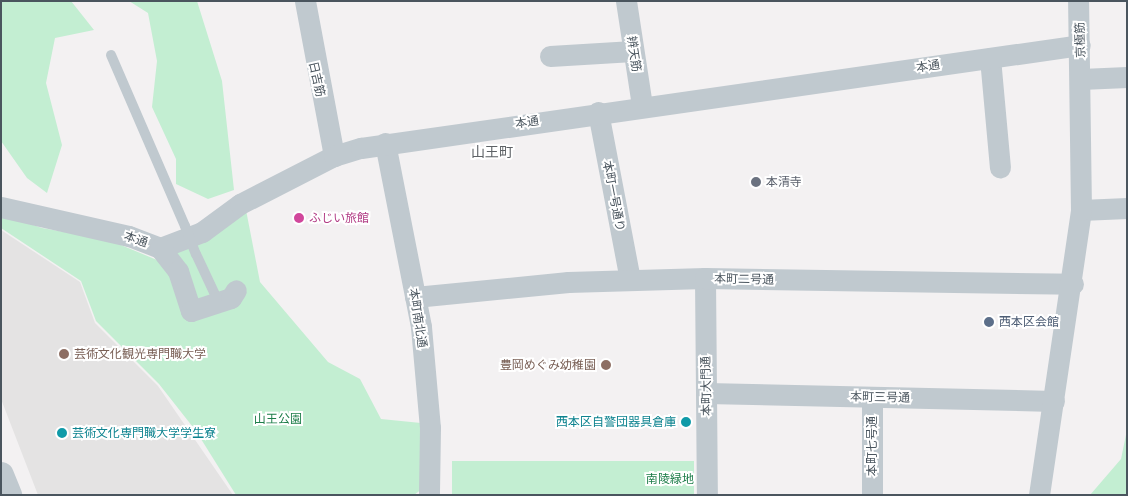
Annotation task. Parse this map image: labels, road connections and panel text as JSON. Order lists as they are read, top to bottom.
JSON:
{
  "streets": {
    "street": [
      "京極筋",
      "辨天筋",
      "本通",
      "日吉筋",
      "本町一号通り",
      "本町二号通",
      "本町南北通",
      "本町大門通",
      "本町三号通",
      "本町七号通"
    ]
  },
  "crossings": [
    ["京極筋", "本通"],
    ["京極筋", "本町二号通"],
    ["京極筋", "本町三号通"],
    ["辨天筋", "本通"],
    ["本通", "日吉筋"],
    ["本通", "本町一号通り"],
    ["本通", "本町南北通"],
    ["本町一号通り", "本町二号通"],
    ["本町二号通", "本町南北通"],
    ["本町二号通", "本町大門通"],
    ["本町大門通", "本町三号通"],
    ["本町三号通", "本町七号通"]
  ],
  "districts": ["山王町"],
  "parks": ["山王公園", "南陵緑地"],
  "places": [
    "本清寺",
    "ふじい旅館",
    "西本区会館",
    "芸術文化観光専門職大学",
    "豊岡めぐみ幼稚園",
    "西本区自警団器具倉庫",
    "芸術文化専門職大学学生寮"
  ]
}
